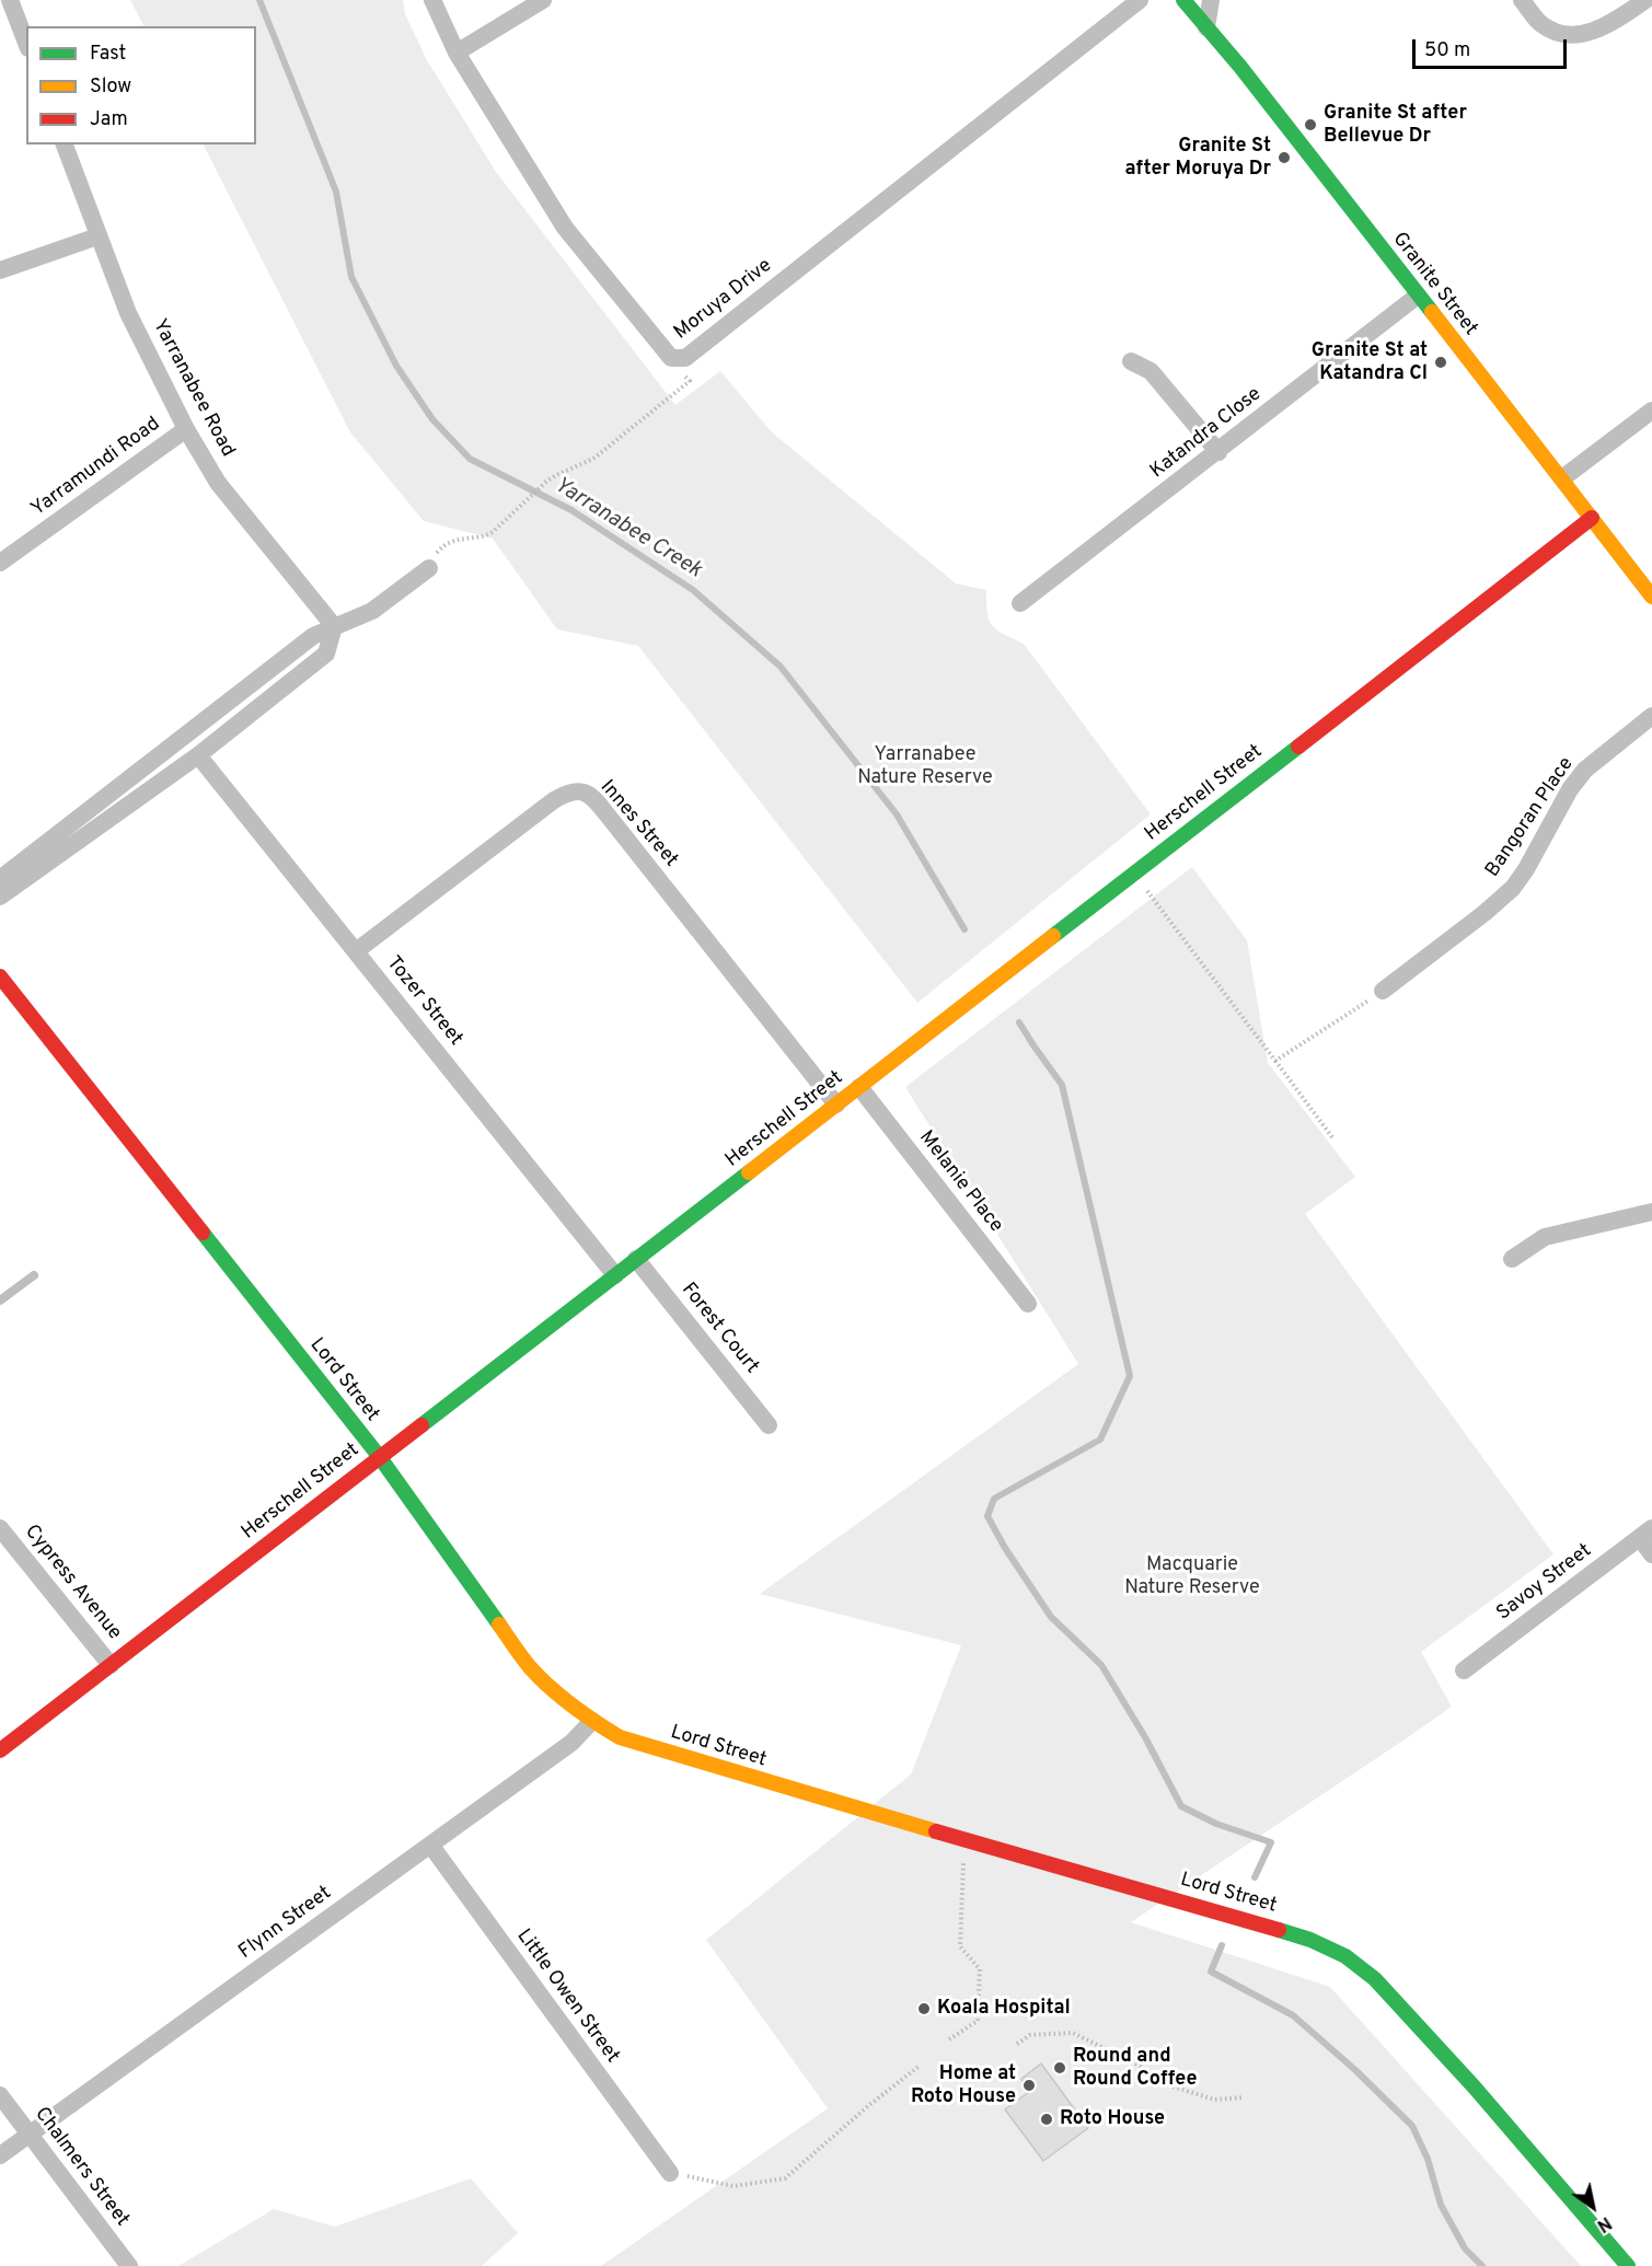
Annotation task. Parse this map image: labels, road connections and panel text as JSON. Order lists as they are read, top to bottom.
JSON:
{
  "streets": {
    "street": [
      "Granite Street",
      "Moruya Drive",
      "Yarranabee Road",
      "Katandra Close",
      "Yarramundi Road",
      "Herschell Street",
      "Bangoran Place",
      "Innes Street",
      "Tozer Street",
      "Melanie Place",
      "Forest Court",
      "Lord Street",
      "Cypress Avenue",
      "Savoy Street",
      "Flynn Street",
      "Little Owen Street",
      "Chalmers Street"
    ]
  },
  "crossings": [
    ["Granite Street", "Katandra Close"],
    ["Granite Street", "Herschell Street"],
    ["Yarranabee Road", "Yarramundi Road"],
    ["Herschell Street", "Innes Street"],
    ["Herschell Street", "Tozer Street"],
    ["Herschell Street", "Melanie Place"],
    ["Herschell Street", "Forest Court"],
    ["Herschell Street", "Lord Street"],
    ["Herschell Street", "Cypress Avenue"],
    ["Innes Street", "Tozer Street"],
    ["Lord Street", "Flynn Street"],
    ["Flynn Street", "Little Owen Street"],
    ["Flynn Street", "Chalmers Street"]
  ],
  "water": ["Yarranabee Creek"],
  "parks": ["Yarranabee Nature Reserve", "Macquarie Nature Reserve"],
  "places": [
    "Granite St after Bellevue Dr",
    "Granite St after Moruya Dr",
    "Granite St at Katandra Cl",
    "Koala Hospital",
    "Round and Round Coffee",
    "Home at Roto House",
    "Roto House"
  ],
  "legend": ["Fast", "Slow", "Jam"],
  "scale_bar": "50 m",
  "north": "bottom right"
}
